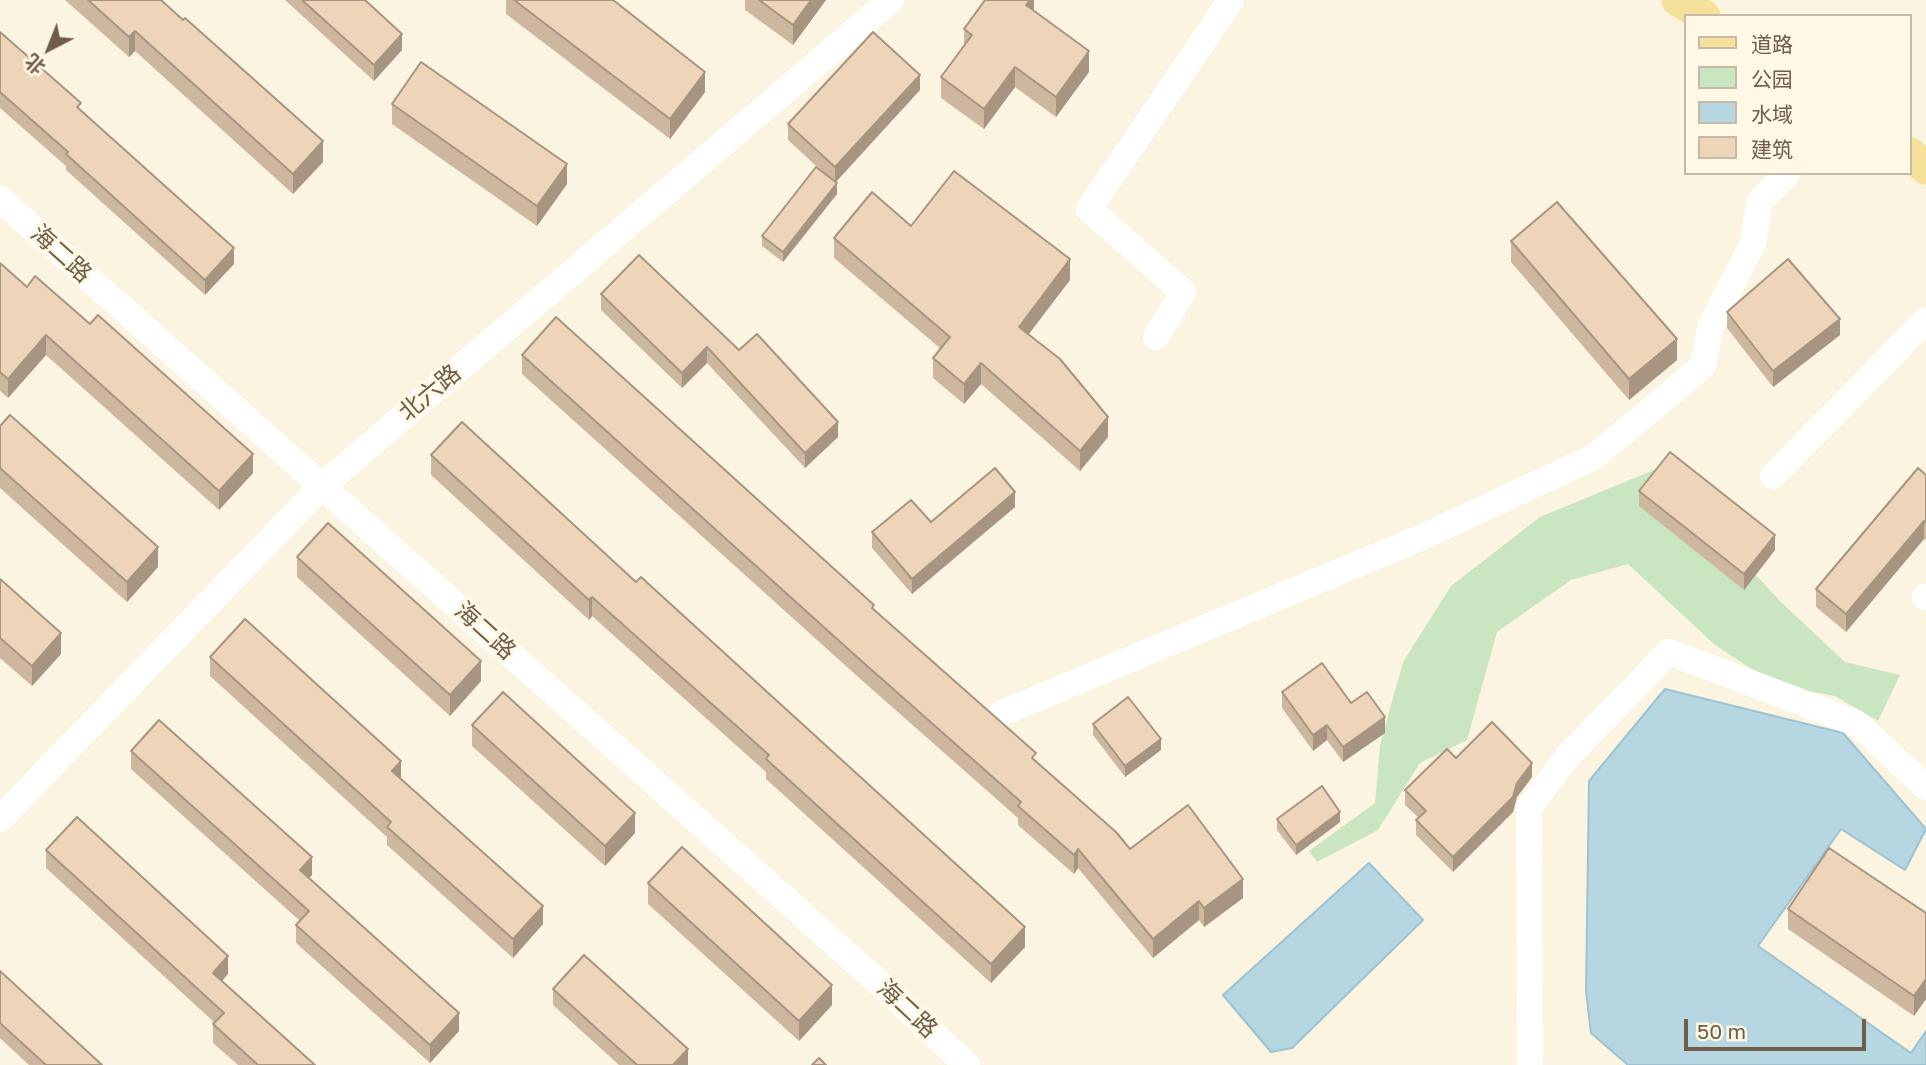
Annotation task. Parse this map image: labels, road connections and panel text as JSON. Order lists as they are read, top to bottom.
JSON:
{
  "streets": {
    "street": ["海二路", "北六路"]
  },
  "crossings": [
    ["海二路", "北六路"]
  ],
  "legend": [
    "道路",
    "公园",
    "水域",
    "建筑"
  ],
  "scale_bar": "50 m",
  "north": "bottom left"
}
